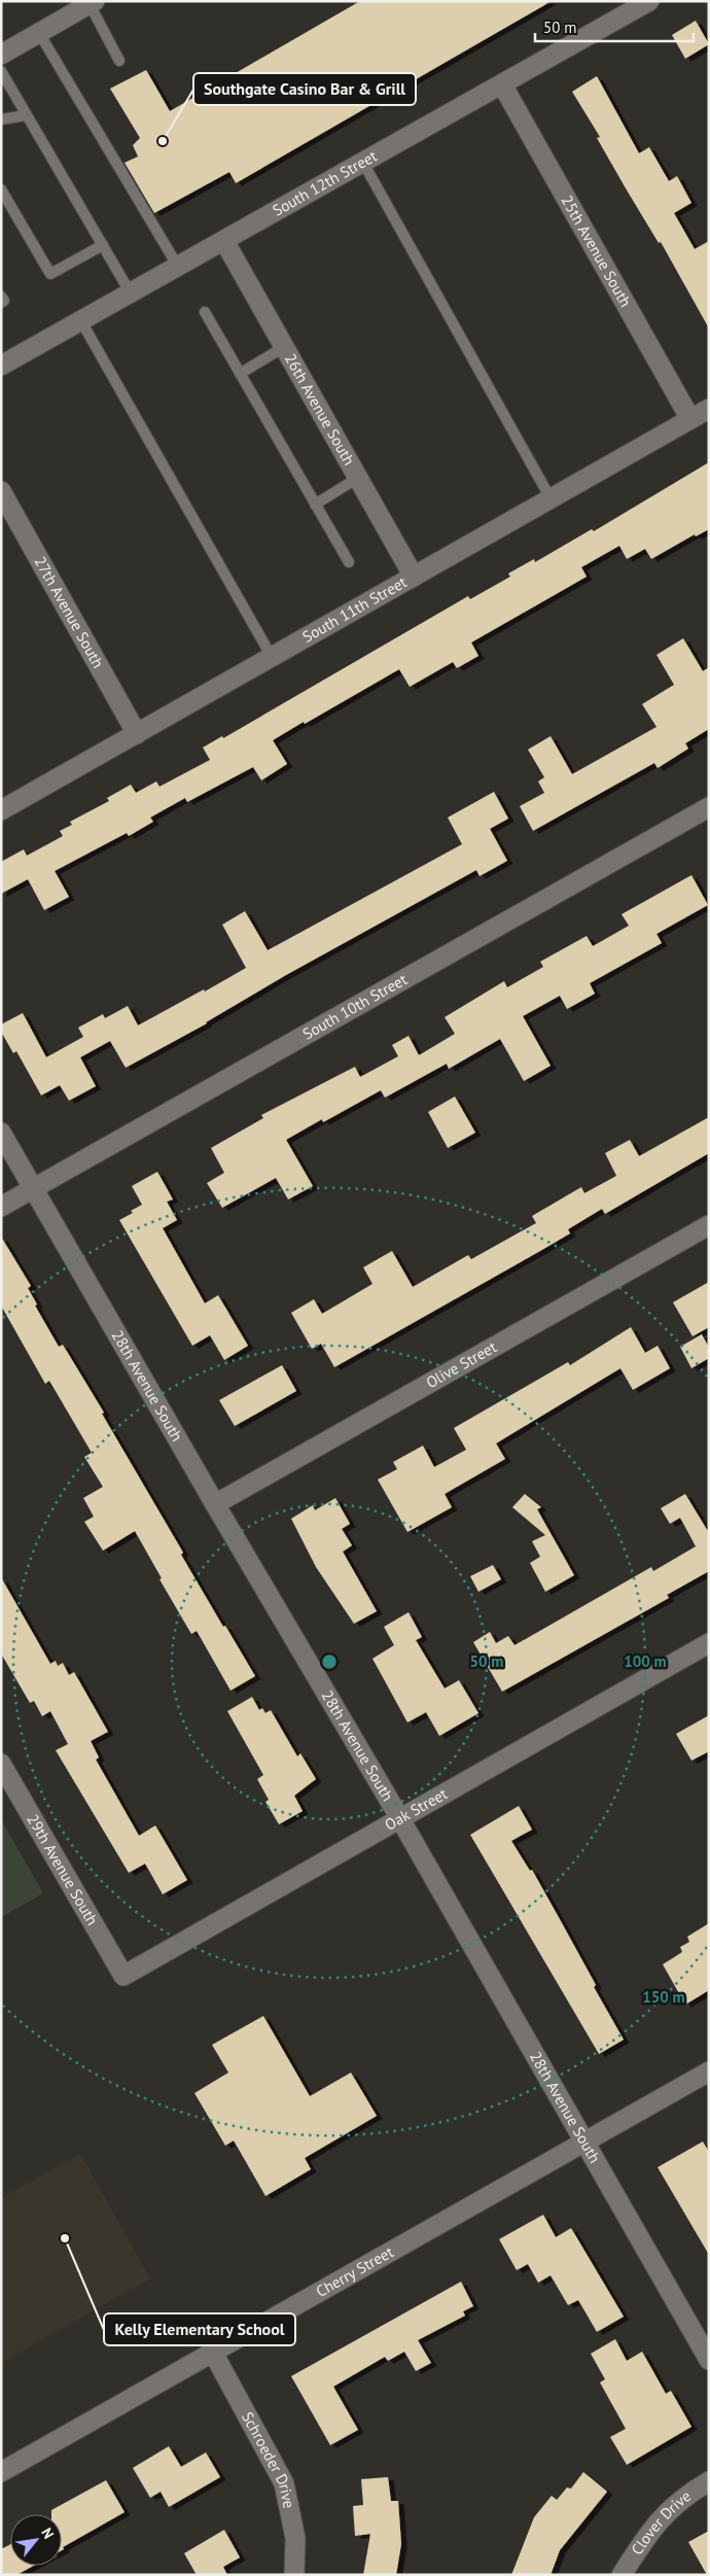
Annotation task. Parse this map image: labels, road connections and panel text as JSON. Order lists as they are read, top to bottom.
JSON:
{
  "streets": {
    "street": [
      "South 12th Street",
      "25th Avenue South",
      "26th Avenue South",
      "South 11th Street",
      "27th Avenue South",
      "South 10th Street",
      "Olive Street",
      "28th Avenue South",
      "Oak Street",
      "29th Avenue South",
      "Cherry Street",
      "Schroeder Drive",
      "Clover Drive"
    ]
  },
  "crossings": [
    ["South 12th Street", "25th Avenue South"],
    ["South 12th Street", "26th Avenue South"],
    ["25th Avenue South", "South 11th Street"],
    ["26th Avenue South", "South 11th Street"],
    ["South 11th Street", "27th Avenue South"],
    ["South 10th Street", "28th Avenue South"],
    ["Olive Street", "28th Avenue South"],
    ["28th Avenue South", "Oak Street"],
    ["28th Avenue South", "Cherry Street"],
    ["Oak Street", "29th Avenue South"],
    ["Cherry Street", "Schroeder Drive"]
  ],
  "places": ["Southgate Casino Bar & Grill", "Kelly Elementary School"],
  "scale_bar": "50 m",
  "north": "top right",
  "rings": ["50 m", "100 m", "150 m"]
}
